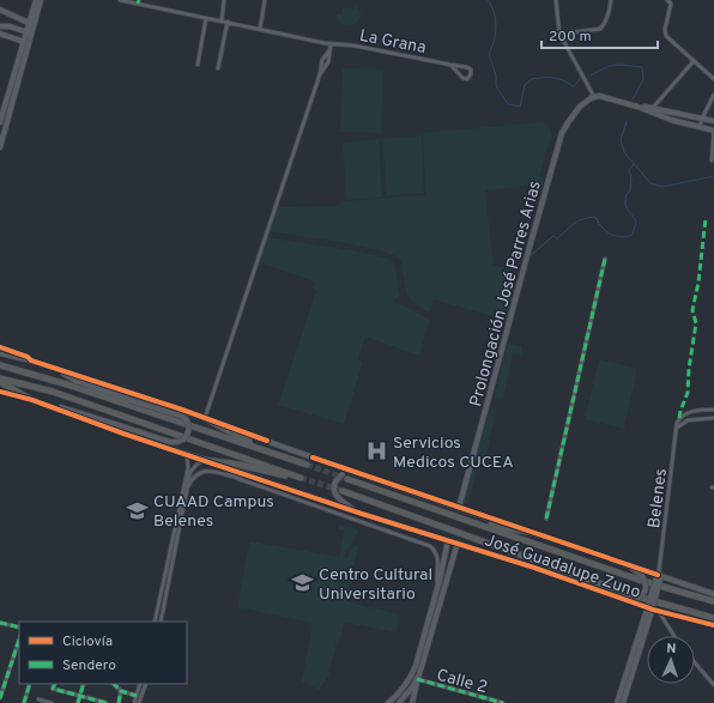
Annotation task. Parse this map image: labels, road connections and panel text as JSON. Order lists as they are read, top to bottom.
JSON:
{
  "streets": {
    "main road": ["Prolongación José Parres Arias", "José Guadalupe Zuno"],
    "street": ["La Grana", "Belenes", "Calle 2"]
  },
  "places": {
    "hospital": ["Servicios Medicos CUCEA"],
    "school or university": ["CUAAD Campus Belenes", "Centro Cultural Universitario"]
  },
  "legend": ["Ciclovía", "Sendero"],
  "scale_bar": "200 m",
  "north": "top"
}
